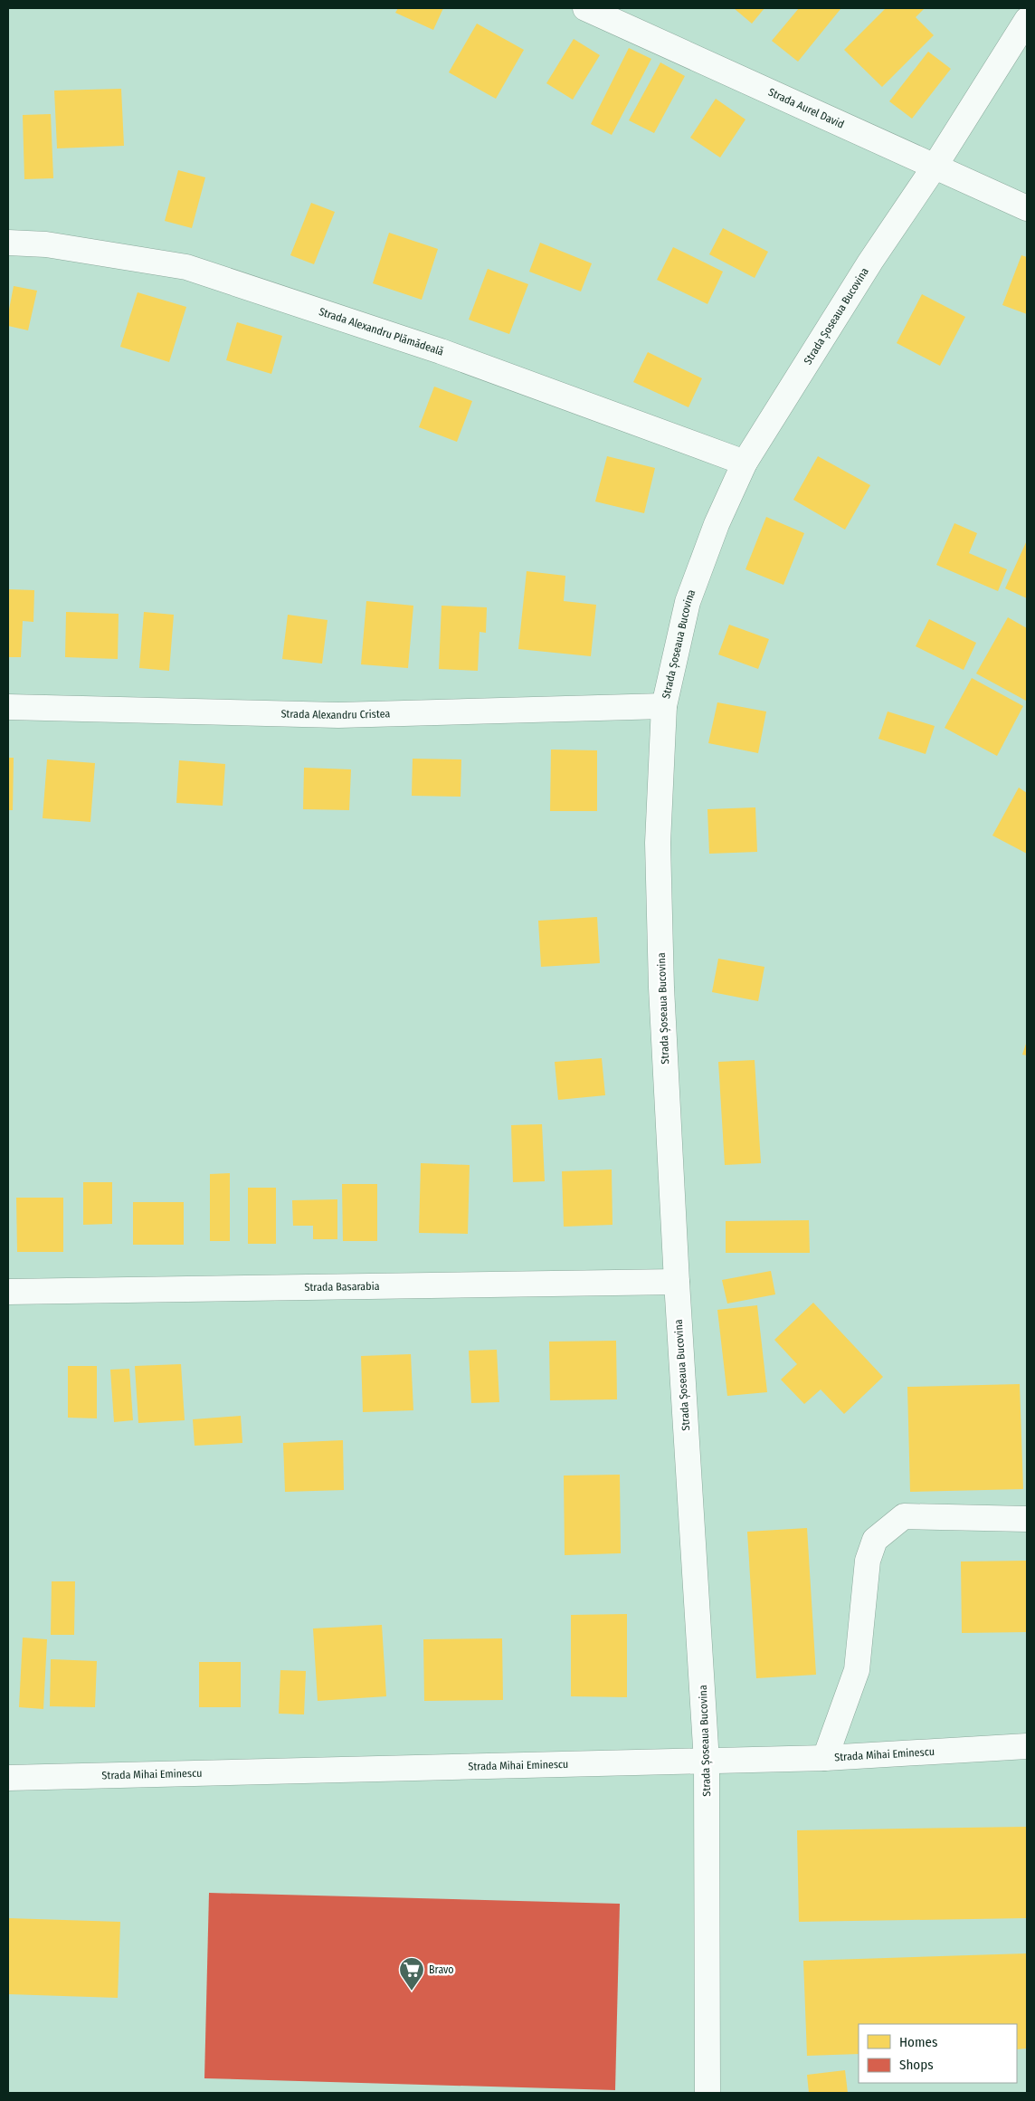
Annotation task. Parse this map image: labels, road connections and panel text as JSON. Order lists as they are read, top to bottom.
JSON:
{
  "streets": {
    "street": [
      "Strada Aurel David",
      "Strada Șoseaua Bucovina",
      "Strada Alexandru Plămădeală",
      "Strada Alexandru Cristea",
      "Strada Basarabia",
      "Strada Mihai Eminescu"
    ]
  },
  "crossings": [
    ["Strada Aurel David", "Strada Șoseaua Bucovina"],
    ["Strada Șoseaua Bucovina", "Strada Alexandru Plămădeală"],
    ["Strada Șoseaua Bucovina", "Strada Alexandru Cristea"],
    ["Strada Șoseaua Bucovina", "Strada Basarabia"],
    ["Strada Șoseaua Bucovina", "Strada Mihai Eminescu"]
  ],
  "places": {
    "supermarket": ["Bravo"]
  },
  "legend": ["Homes", "Shops"]
}
